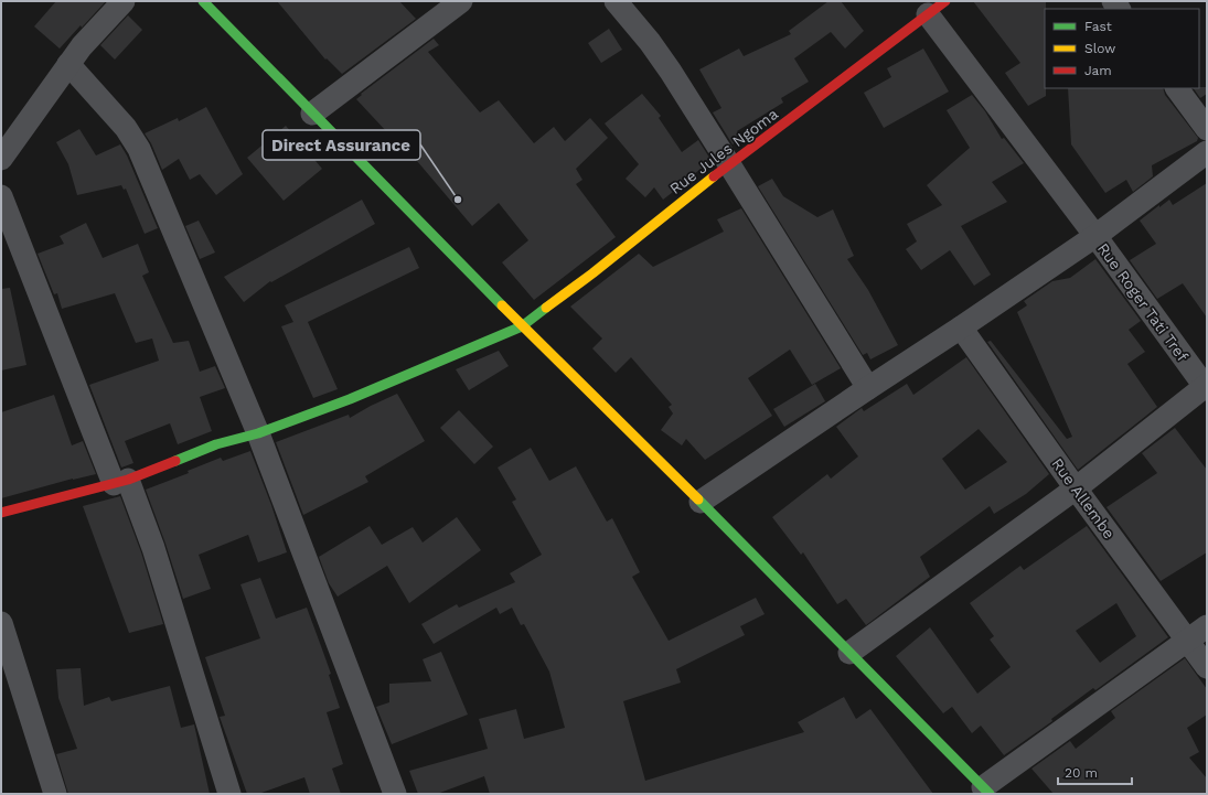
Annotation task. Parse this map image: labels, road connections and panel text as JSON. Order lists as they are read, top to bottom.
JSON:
{
  "streets": {
    "main road": ["Rue Jules Ngoma"],
    "street": ["Rue Roger Tati Tref", "Rue Allembe"]
  },
  "crossings": [
    ["Rue Jules Ngoma", "Rue Roger Tati Tref"]
  ],
  "places": ["Direct Assurance"],
  "legend": ["Fast", "Slow", "Jam"],
  "scale_bar": "20 m"
}
